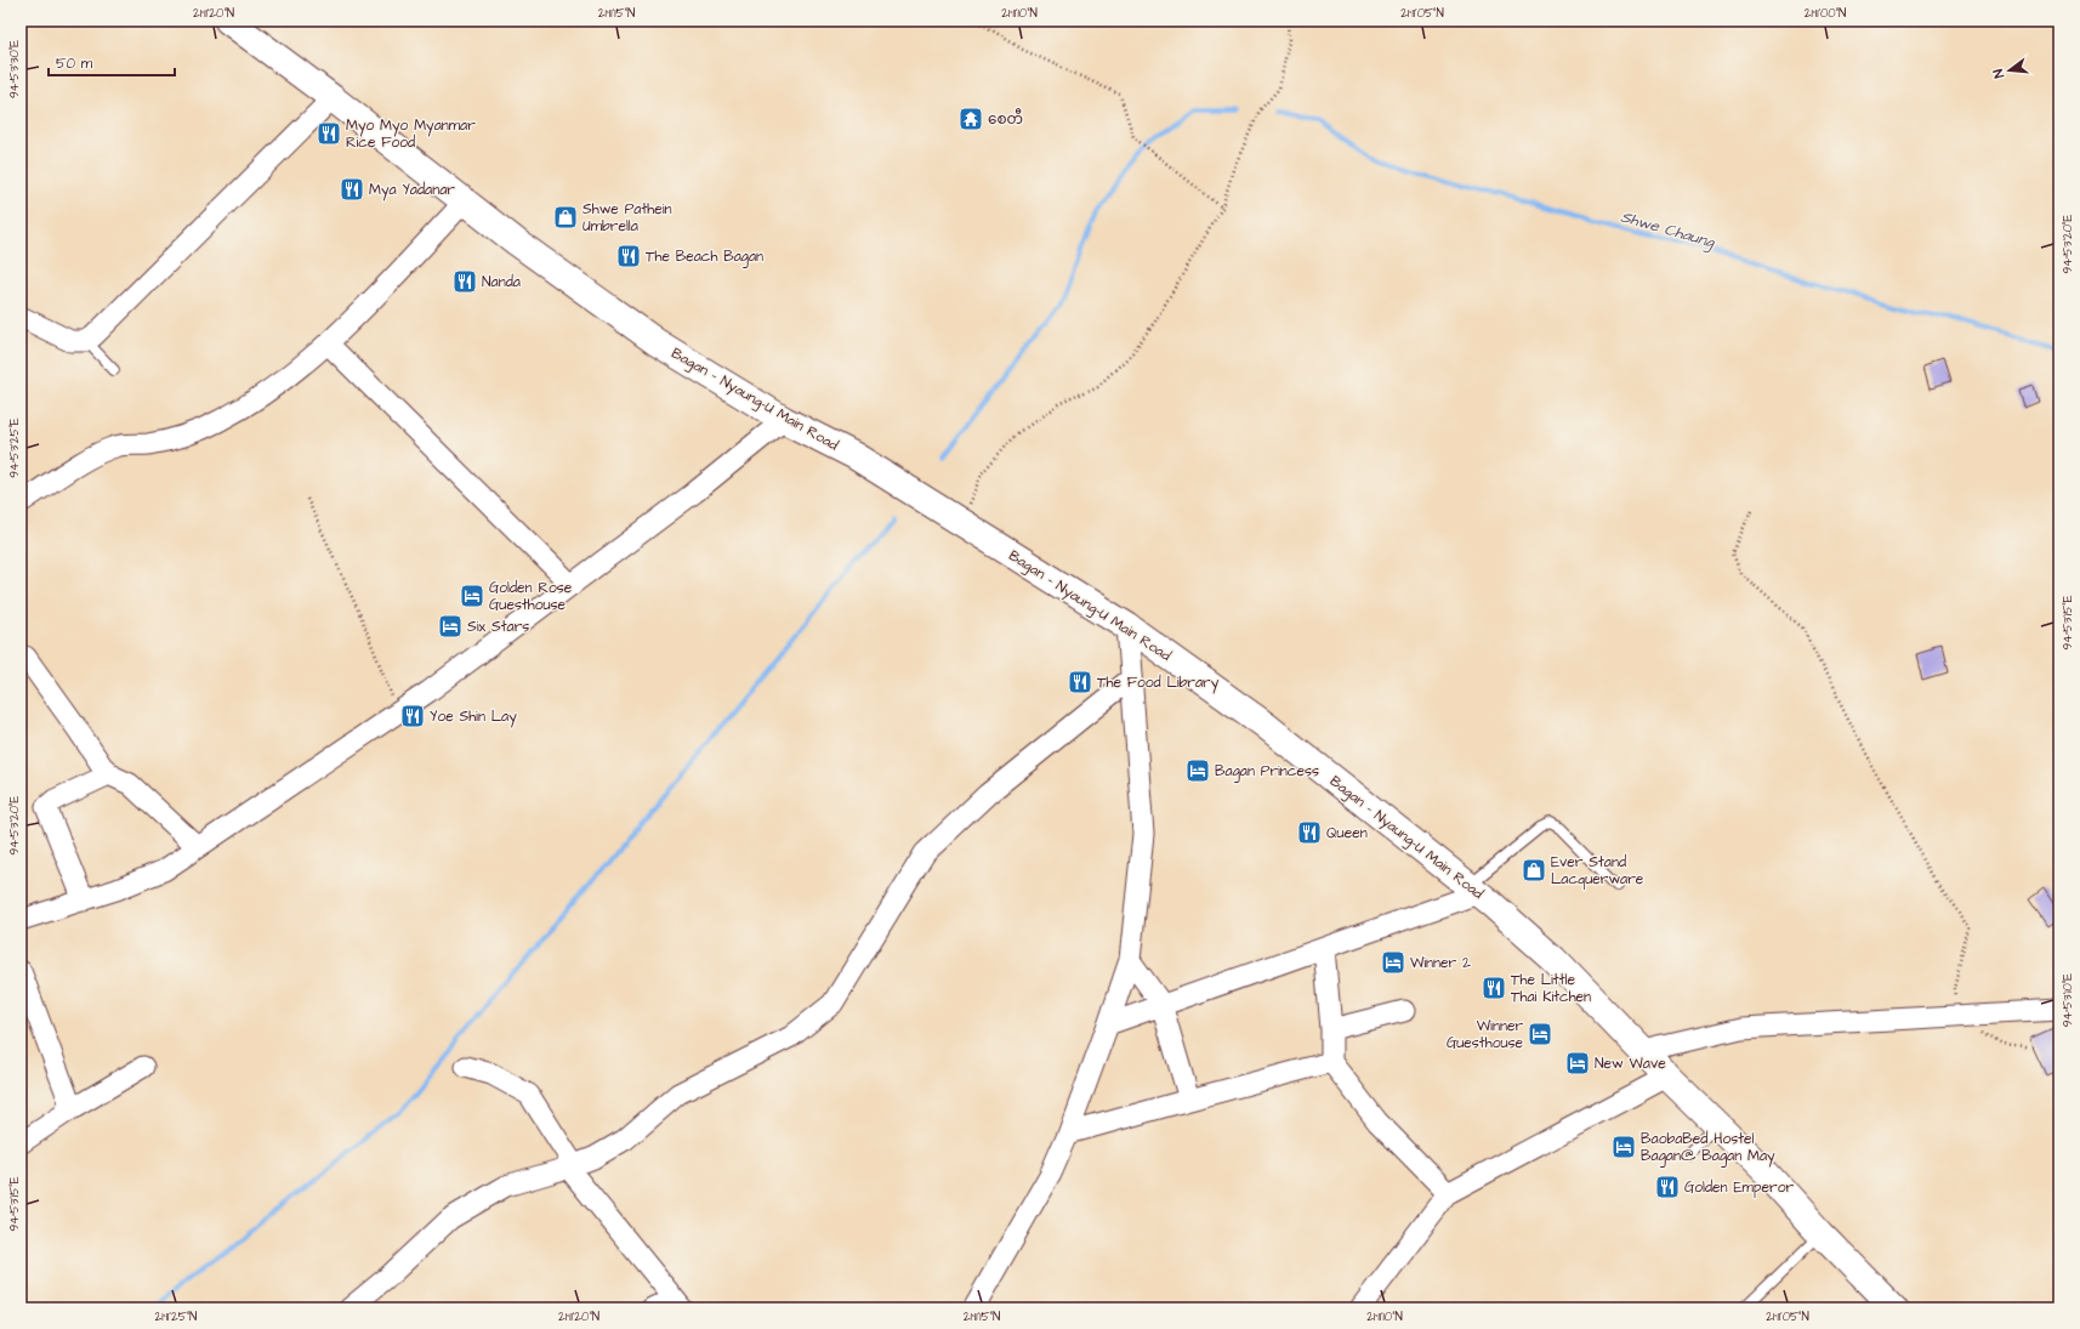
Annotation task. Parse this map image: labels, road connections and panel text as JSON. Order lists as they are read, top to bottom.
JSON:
{
  "streets": {
    "main road": ["Bagan - Nyaung-U Main Road"]
  },
  "water": ["Shwe Chaung"],
  "places": {
    "temple": ["စေတီ"],
    "restaurant": [
      "Myo Myo Myanmar Rice Food",
      "Mya Yadanar",
      "The Beach Bagan",
      "Nanda",
      "The Food Library",
      "Yoe Shin Lay",
      "Queen",
      "The Little Thai Kitchen",
      "Golden Emperor"
    ],
    "shop": ["Shwe Pathein Umbrella", "Ever Stand Lacquerware"],
    "hotel": [
      "Golden Rose Guesthouse",
      "Six Stars",
      "Bagan Princess",
      "Winner 2",
      "Winner Guesthouse",
      "New Wave",
      "BaobaBed Hostel Bagan@ Bagan May"
    ]
  },
  "scale_bar": "50 m",
  "north": "left",
  "coordinates": [
    "21°11'20\"N",
    "21°11'15\"N",
    "21°11'10\"N",
    "21°11'05\"N",
    "21°11'00\"N",
    "94°53'30\"E",
    "94°53'20\"E",
    "94°53'25\"E",
    "94°53'15\"E",
    "94°53'10\"E",
    "21°11'25\"N"
  ]
}
